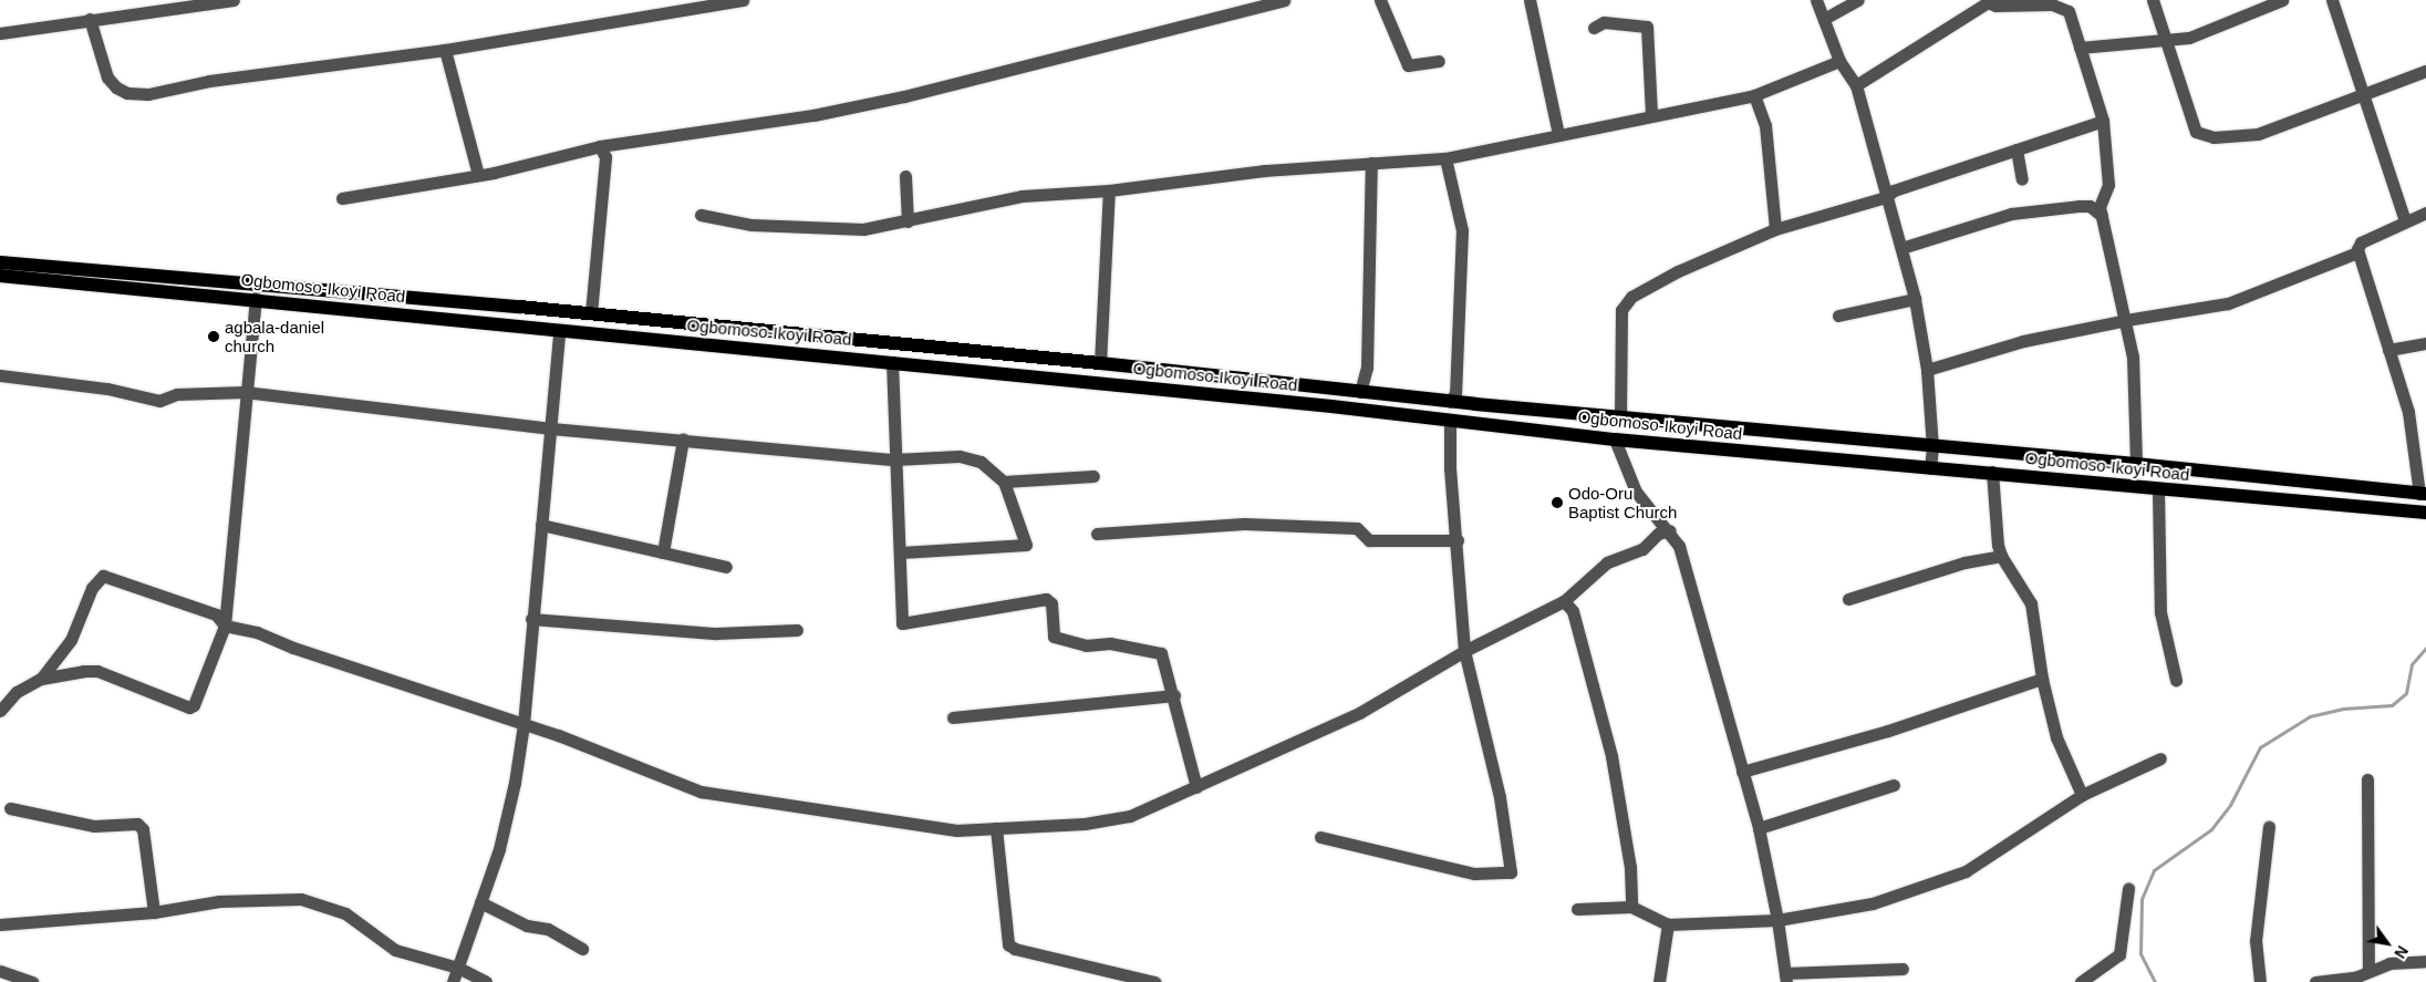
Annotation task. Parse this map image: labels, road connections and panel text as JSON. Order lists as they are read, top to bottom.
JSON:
{
  "streets": {
    "main road": ["Ogbomoso-Ikoyi Road"]
  },
  "places": ["agbala-daniel church", "Odo-Oru Baptist Church"],
  "north": "bottom right"
}
